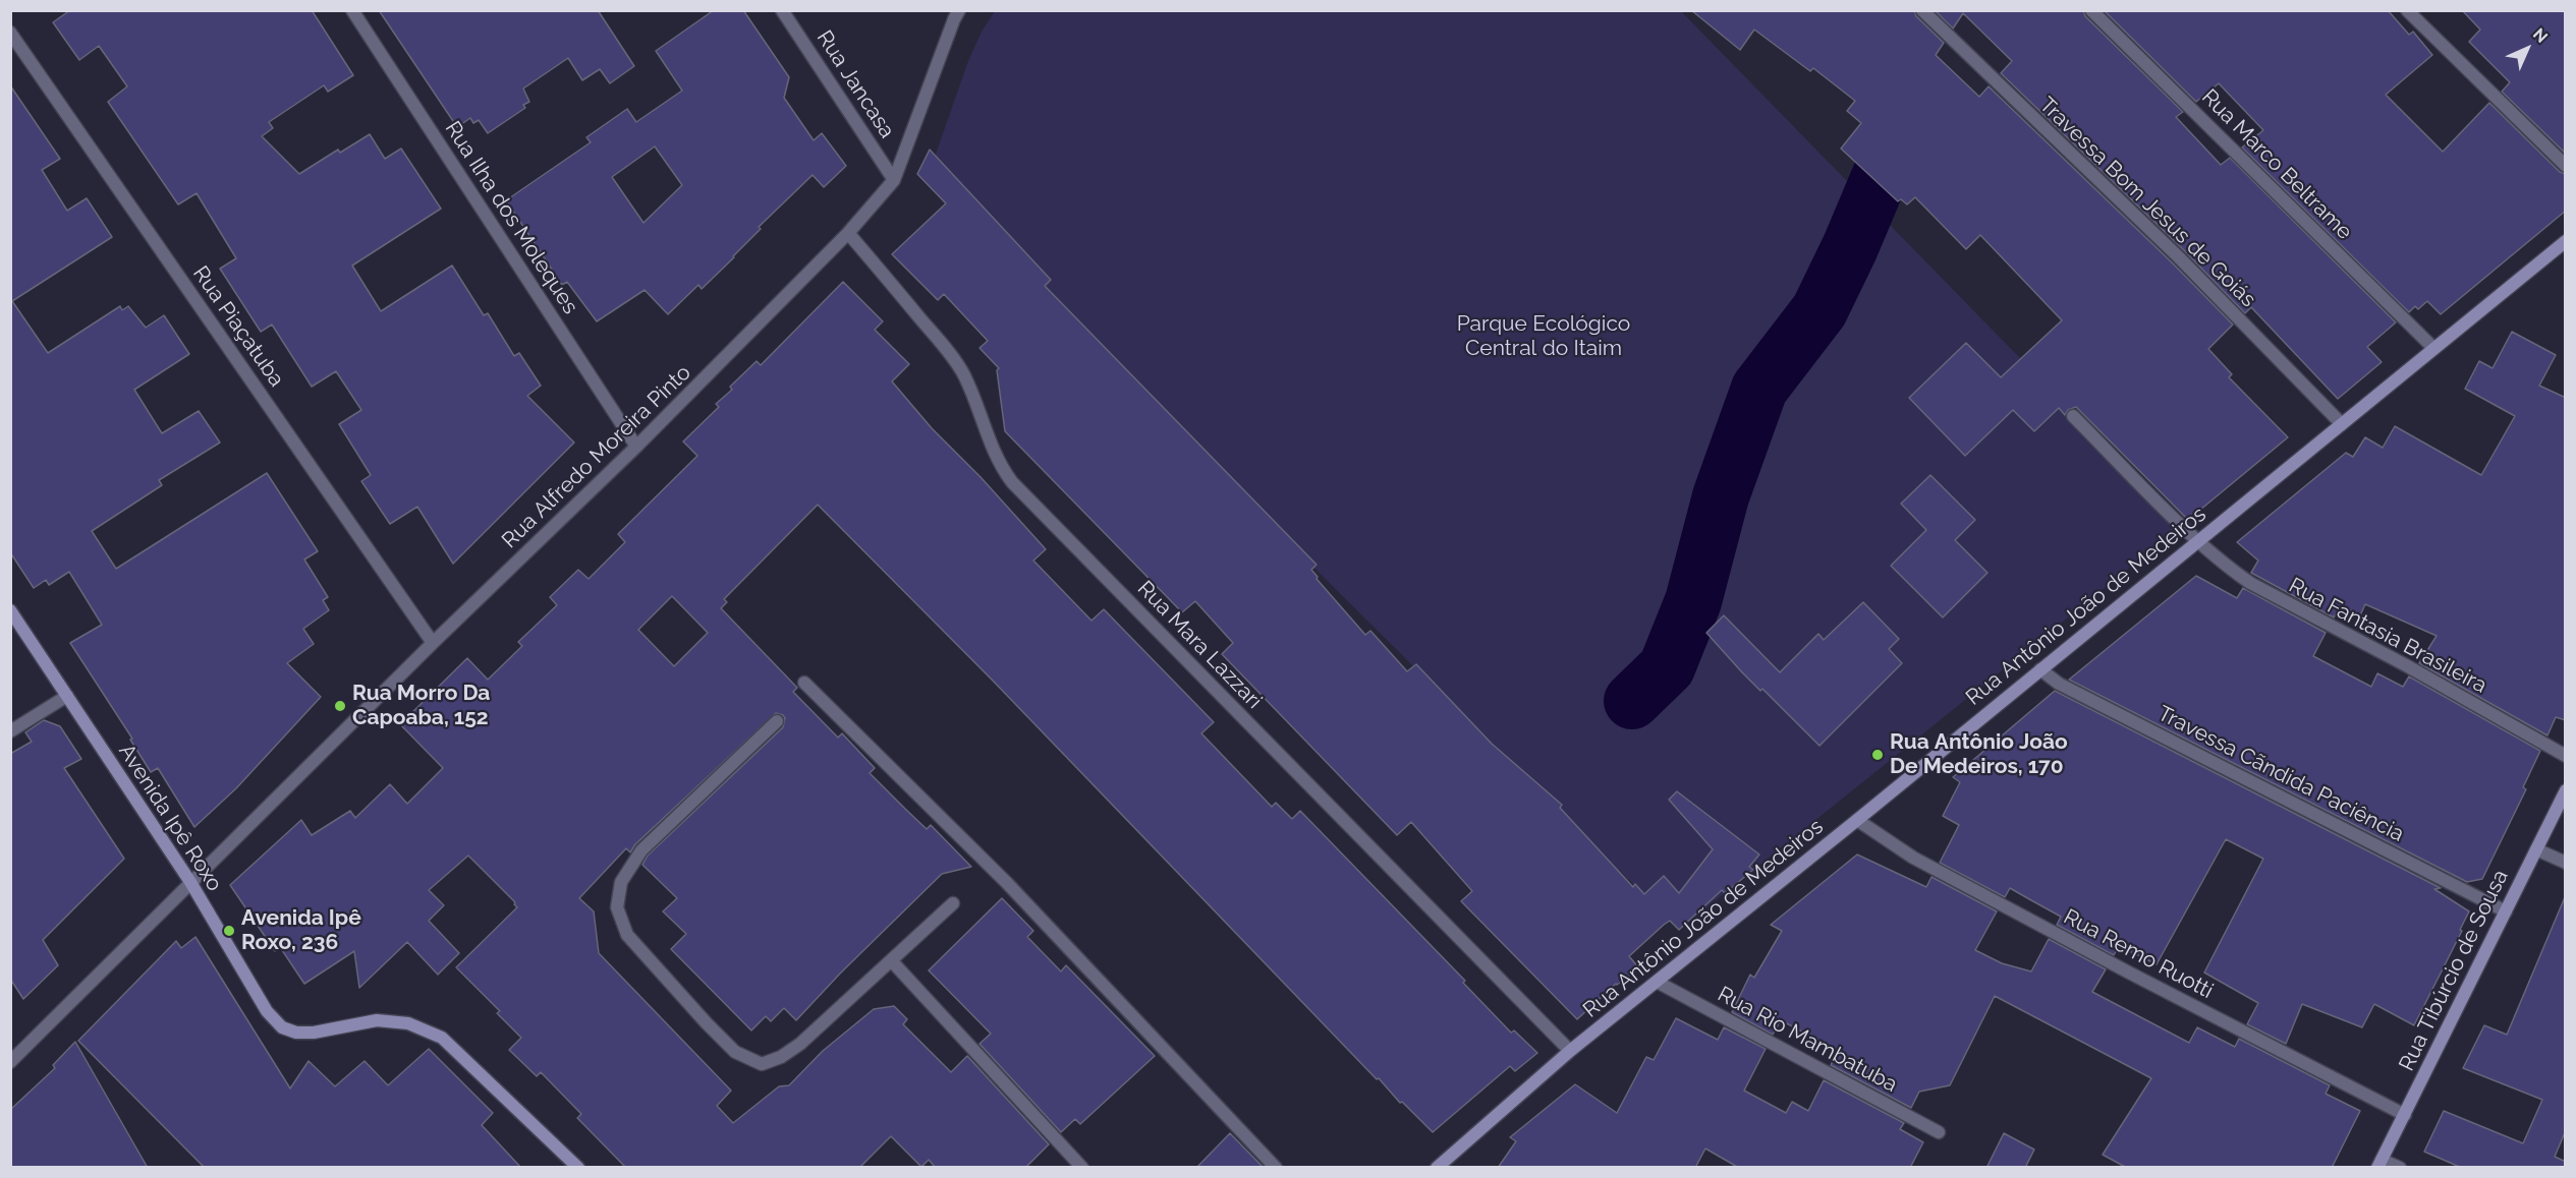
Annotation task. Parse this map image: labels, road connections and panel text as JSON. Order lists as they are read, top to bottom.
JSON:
{
  "streets": {
    "street": [
      "Rua Jancasa",
      "Rua Marco Beltrame",
      "Travessa Bom Jesus de Goiás",
      "Rua Ilha dos Moleques",
      "Rua Piaçatuba",
      "Rua Alfredo Moreira Pinto",
      "Rua Antônio João de Medeiros",
      "Rua Fantasia Brasileira",
      "Rua Mara Lazzari",
      "Travessa Cãndida Paciência",
      "Avenida Ipê Roxo",
      "Rua Remo Ruotti",
      "Rua Tibúrcio de Sousa",
      "Rua Rio Mambatuba"
    ]
  },
  "crossings": [
    ["Rua Jancasa", "Rua Alfredo Moreira Pinto"],
    ["Rua Marco Beltrame", "Rua Antônio João de Medeiros"],
    ["Travessa Bom Jesus de Goiás", "Rua Antônio João de Medeiros"],
    ["Rua Ilha dos Moleques", "Rua Alfredo Moreira Pinto"],
    ["Rua Piaçatuba", "Rua Alfredo Moreira Pinto"],
    ["Rua Alfredo Moreira Pinto", "Rua Mara Lazzari"],
    ["Rua Alfredo Moreira Pinto", "Avenida Ipê Roxo"],
    ["Rua Antônio João de Medeiros", "Rua Fantasia Brasileira"],
    ["Rua Antônio João de Medeiros", "Rua Mara Lazzari"],
    ["Rua Antônio João de Medeiros", "Travessa Cãndida Paciência"],
    ["Rua Antônio João de Medeiros", "Rua Remo Ruotti"],
    ["Rua Antônio João de Medeiros", "Rua Rio Mambatuba"],
    ["Travessa Cãndida Paciência", "Rua Tibúrcio de Sousa"],
    ["Rua Remo Ruotti", "Rua Tibúrcio de Sousa"]
  ],
  "parks": ["Parque Ecológico Central do Itaim"],
  "places": ["Rua Morro Da Capoaba, 152", "Rua Antônio João De Medeiros, 170", "Avenida Ipê Roxo, 236"],
  "north": "top right"
}
